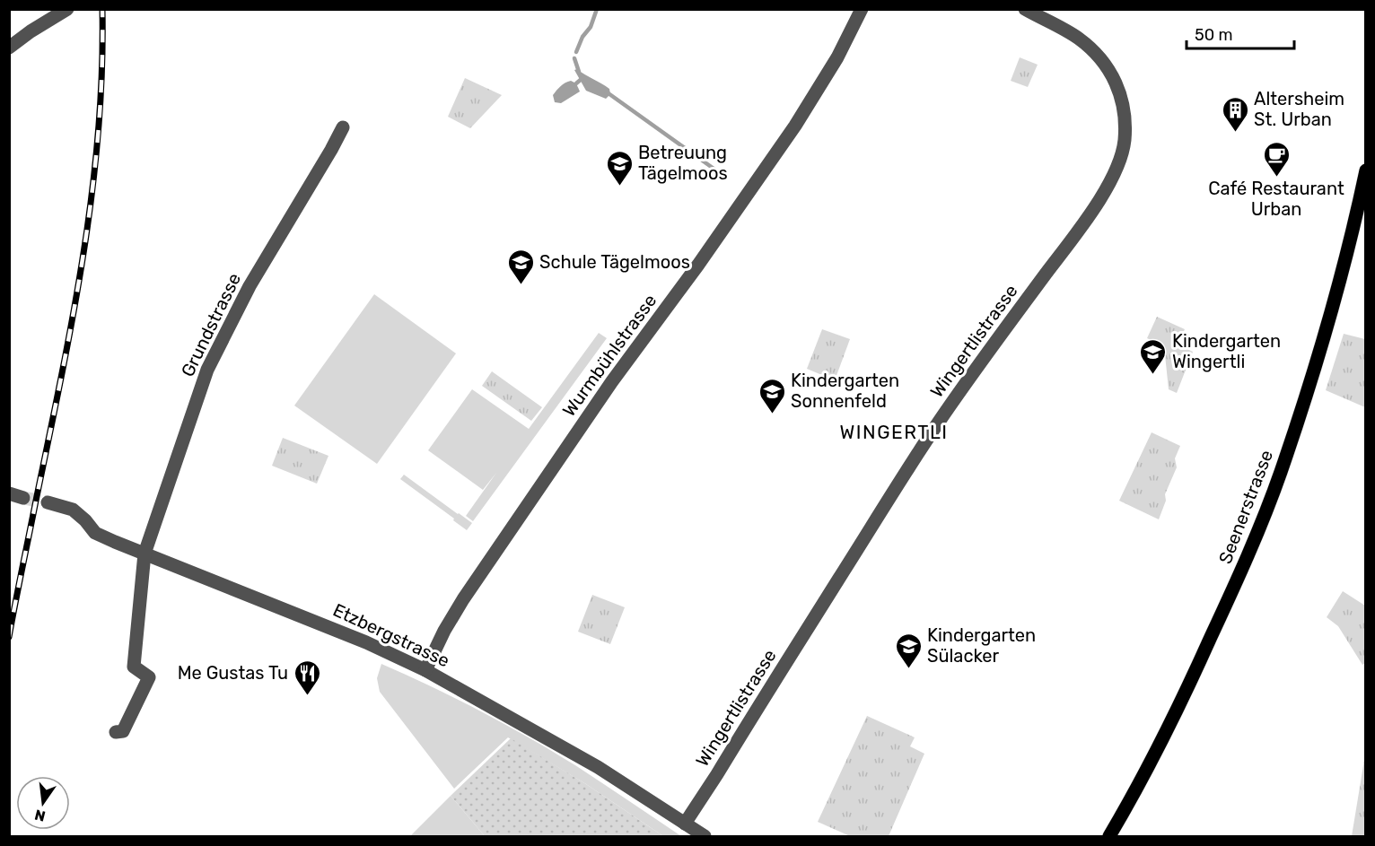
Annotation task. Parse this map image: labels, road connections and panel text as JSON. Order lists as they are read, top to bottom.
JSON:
{
  "streets": {
    "main road": ["Seenerstrasse"],
    "street": [
      "Grundstrasse",
      "Wingertlistrasse",
      "Wurmbühlstrasse",
      "Etzbergstrasse"
    ]
  },
  "crossings": [
    ["Grundstrasse", "Etzbergstrasse"],
    ["Wingertlistrasse", "Etzbergstrasse"],
    ["Wurmbühlstrasse", "Etzbergstrasse"]
  ],
  "districts": ["WINGERTLI"],
  "places": {
    "building": ["Altersheim St. Urban"],
    "cafe": ["Café Restaurant Urban"],
    "school or university": [
      "Betreuung Tägelmoos",
      "Schule Tägelmoos",
      "Kindergarten Wingertli",
      "Kindergarten Sonnenfeld",
      "Kindergarten Sülacker"
    ],
    "restaurant": ["Me Gustas Tu"]
  },
  "scale_bar": "50 m",
  "north": "bottom"
}
